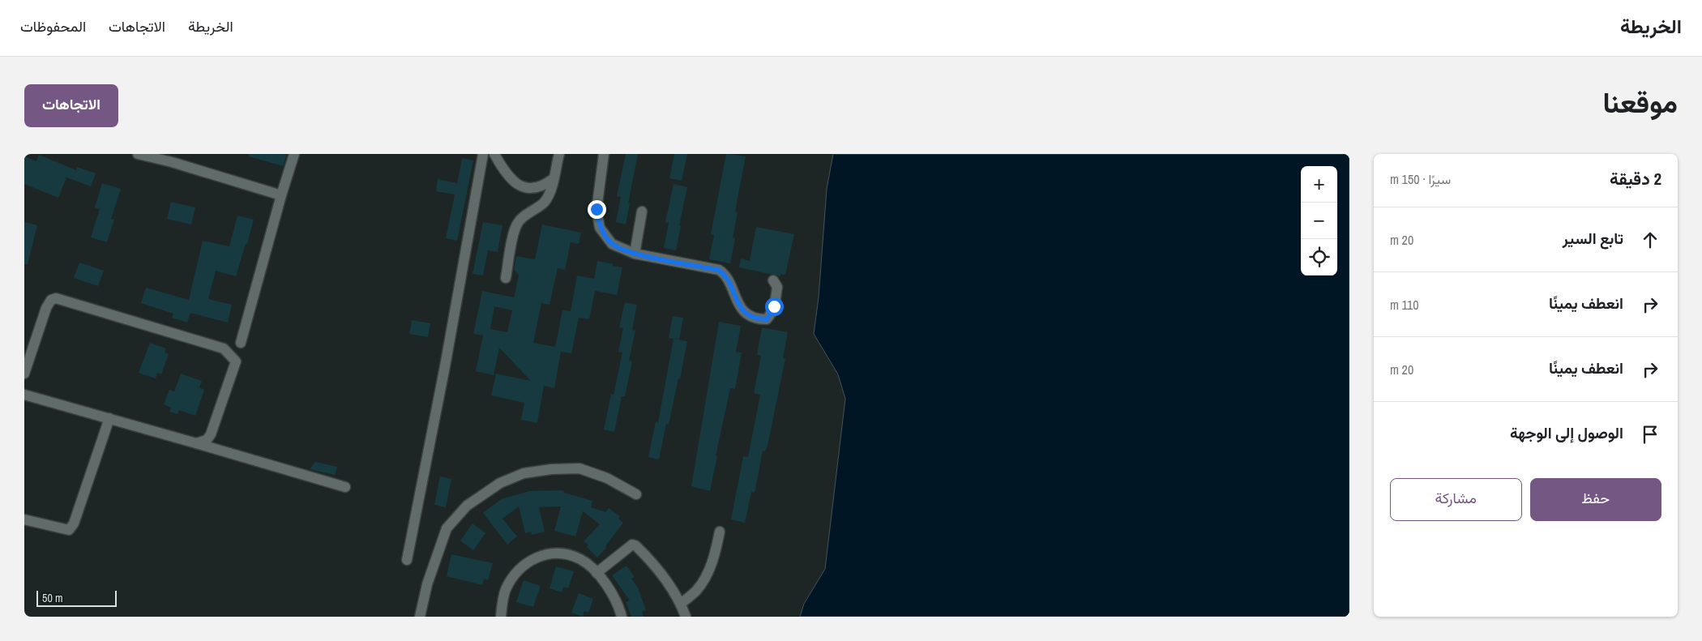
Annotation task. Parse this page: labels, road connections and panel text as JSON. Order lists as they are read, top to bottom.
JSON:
{
  "scale_bar": "50 m",
  "page": {
    "header": "الخريطة",
    "nav": ["الخريطة", "الاتجاهات", "المحفوظات"],
    "title": "موقعنا",
    "buttons": [
      "الاتجاهات",
      ["حفظ", "مشاركة"]
    ],
    "heading": ["2 دقيقة", "سيرًا · 150 m"],
    "map_buttons": ["+", "−"],
    "list": [
      ["تابع السير", "20 m"],
      ["انعطف يمينًا", "110 m"],
      ["انعطف يمينًا", "20 m"],
      "الوصول إلى الوجهة"
    ],
    "scale": "50 m"
  }
}
